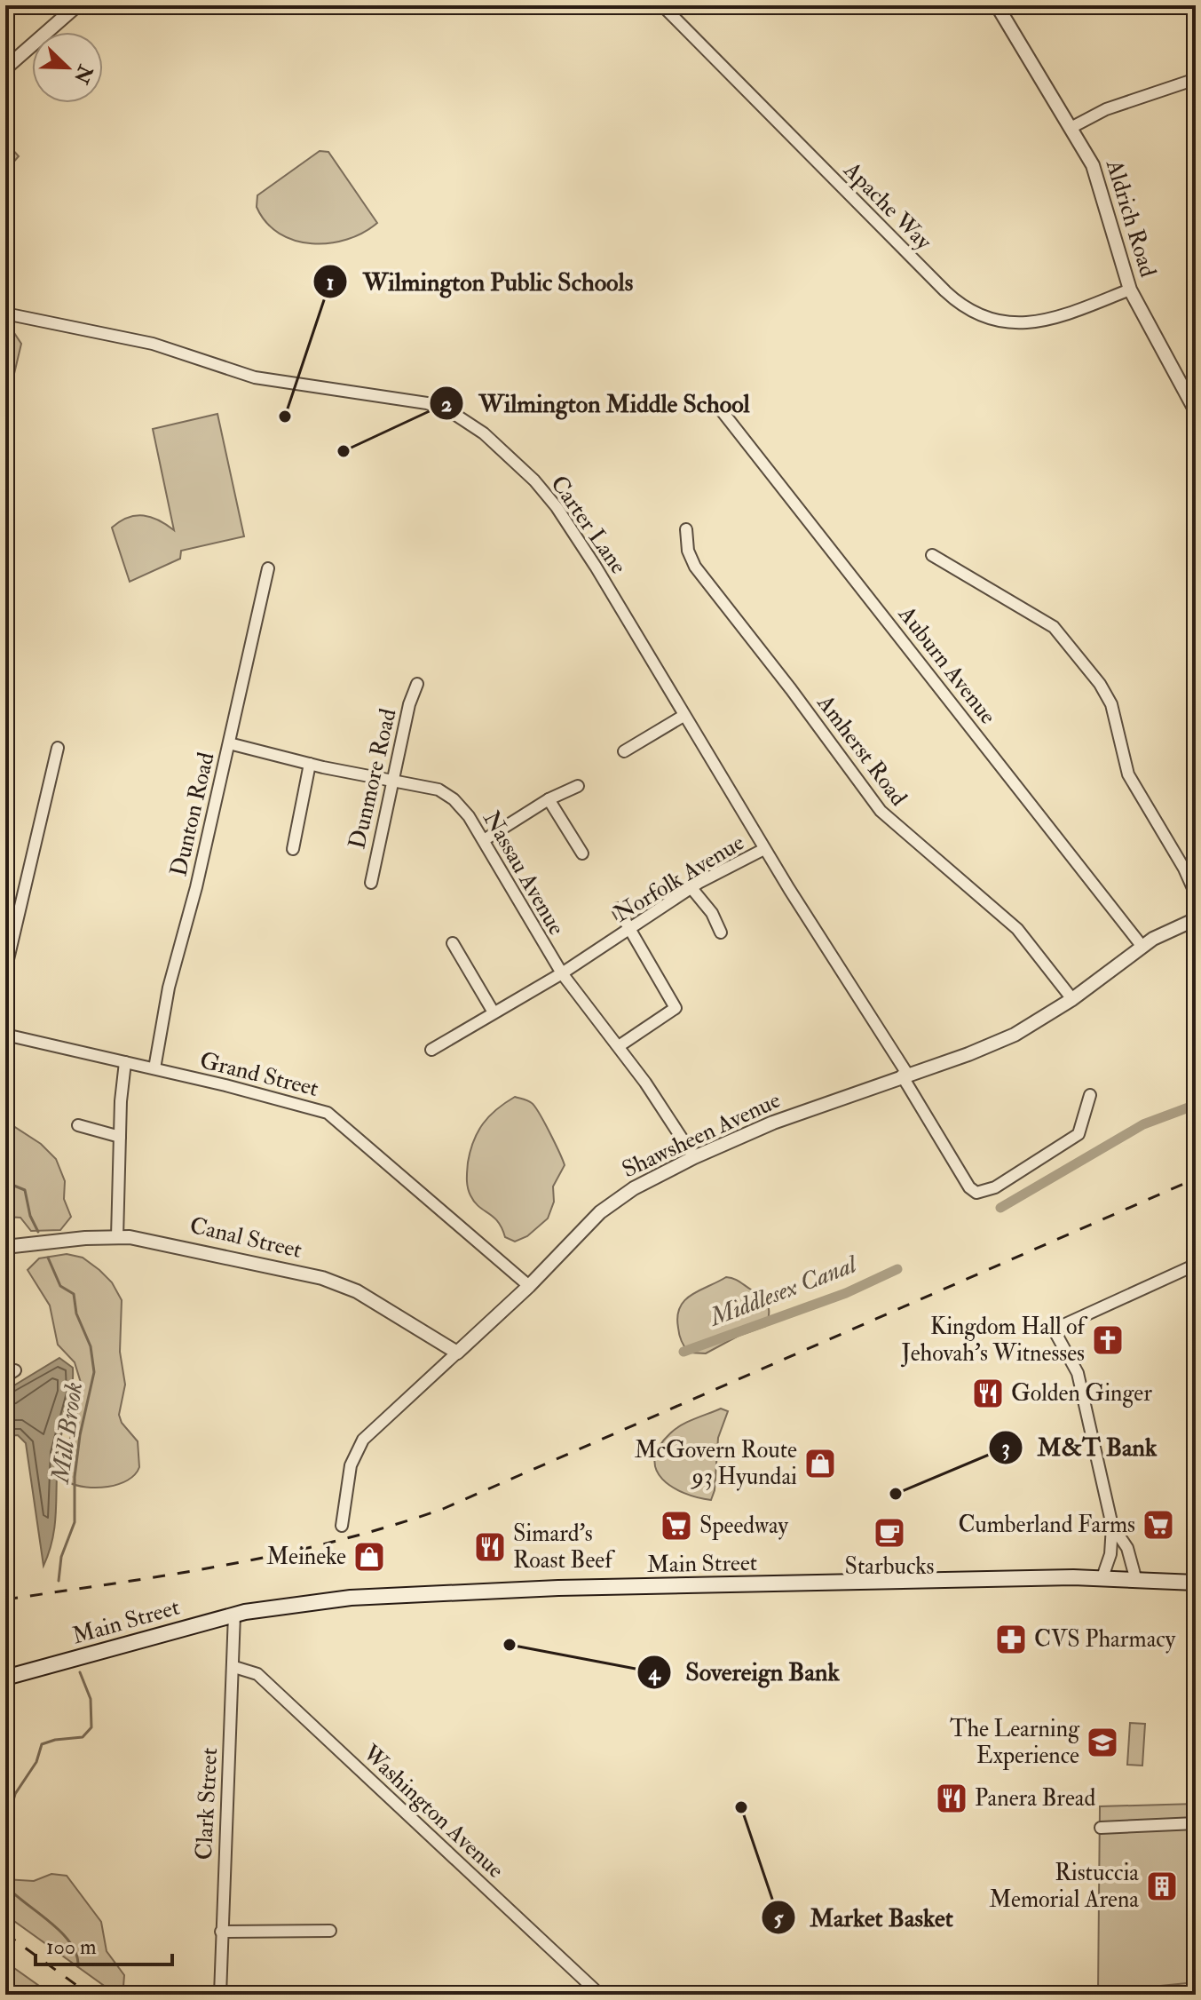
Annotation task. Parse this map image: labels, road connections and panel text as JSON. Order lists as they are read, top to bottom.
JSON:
{
  "streets": {
    "main road": ["Main Street"],
    "street": [
      "Apache Way",
      "Aldrich Road",
      "Carter Lane",
      "Auburn Avenue",
      "Amherst Road",
      "Dunmore Road",
      "Dunton Road",
      "Nassau Avenue",
      "Norfolk Avenue",
      "Grand Street",
      "Shawsheen Avenue",
      "Canal Street",
      "Clark Street",
      "Washington Avenue"
    ]
  },
  "crossings": [
    ["Apache Way", "Aldrich Road"],
    ["Carter Lane", "Norfolk Avenue"],
    ["Carter Lane", "Shawsheen Avenue"],
    ["Auburn Avenue", "Shawsheen Avenue"],
    ["Amherst Road", "Shawsheen Avenue"],
    ["Dunmore Road", "Nassau Avenue"],
    ["Dunton Road", "Nassau Avenue"],
    ["Dunton Road", "Grand Street"],
    ["Nassau Avenue", "Norfolk Avenue"],
    ["Nassau Avenue", "Shawsheen Avenue"],
    ["Grand Street", "Shawsheen Avenue"],
    ["Shawsheen Avenue", "Canal Street"],
    ["Main Street", "Clark Street"],
    ["Clark Street", "Washington Avenue"]
  ],
  "water": ["Middlesex Canal", "Mill Brook"],
  "places": {
    "other": [
      "Wilmington Public Schools",
      "Wilmington Middle School",
      "M&T Bank",
      "Sovereign Bank",
      "Market Basket"
    ],
    "church": ["Kingdom Hall of Jehovah's Witnesses"],
    "restaurant": ["Golden Ginger", "Simard's Roast Beef", "Panera Bread"],
    "shop": ["McGovern Route 93 Hyundai", "Meineke"],
    "supermarket": ["Cumberland Farms", "Speedway"],
    "cafe": ["Starbucks"],
    "pharmacy": ["CVS Pharmacy"],
    "school or university": ["The Learning Experience"],
    "building": ["Ristuccia Memorial Arena"]
  },
  "scale_bar": "100 m",
  "north": "bottom right"
}
